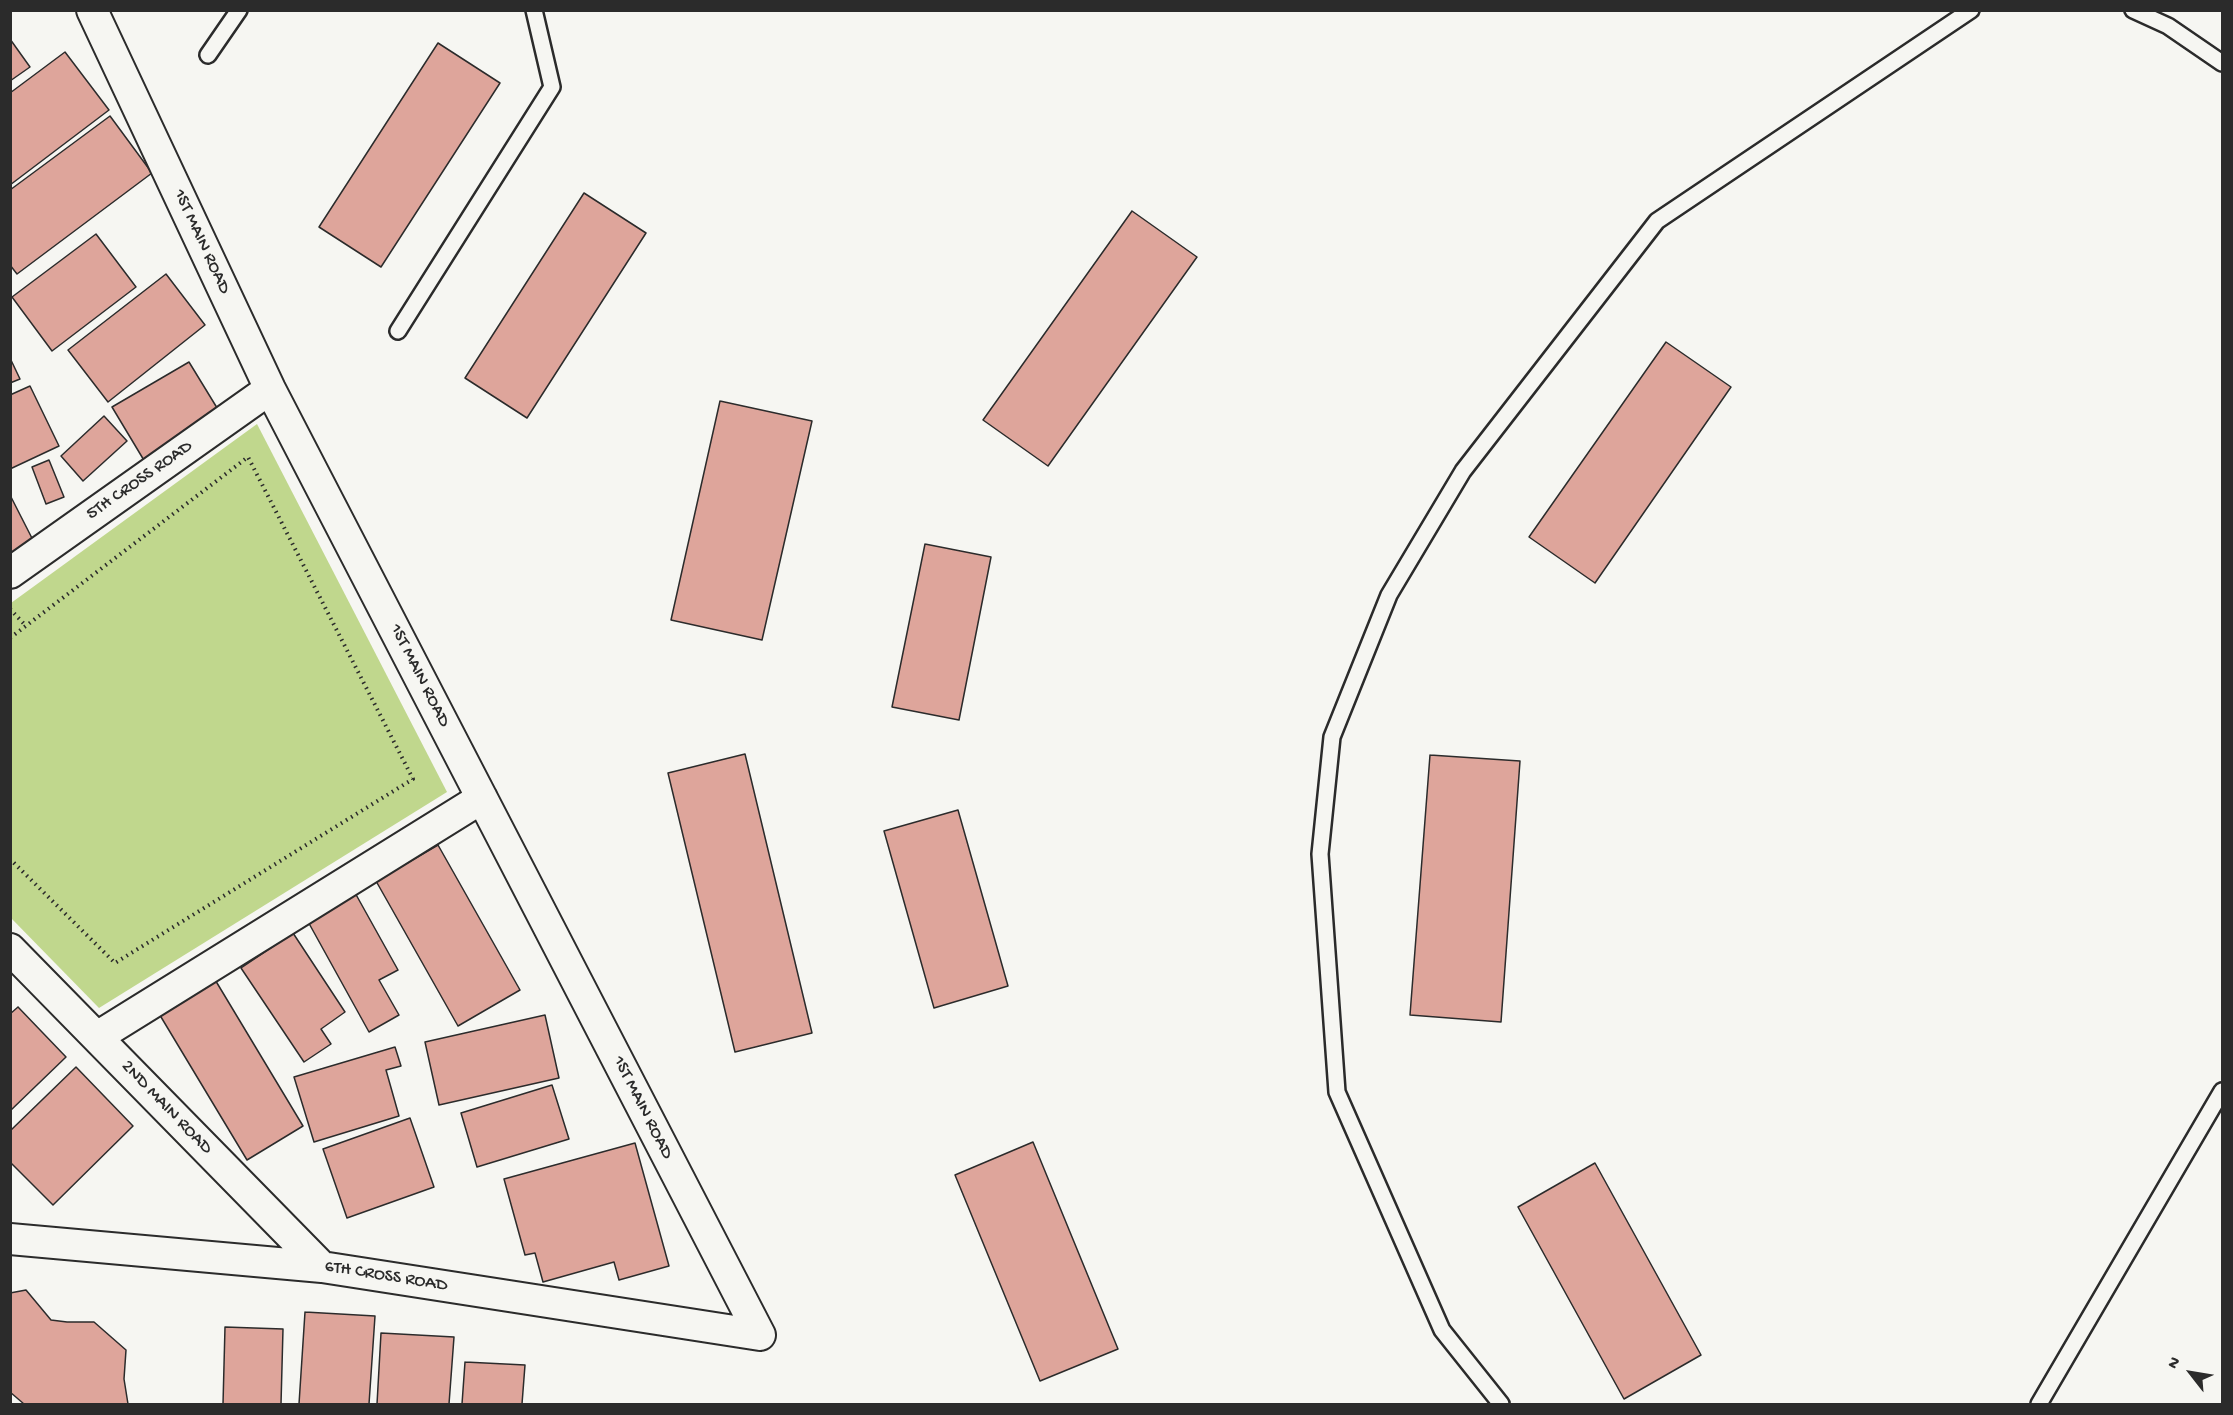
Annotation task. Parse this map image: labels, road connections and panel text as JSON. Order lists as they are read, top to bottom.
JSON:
{
  "streets": {
    "street": [
      "1ST MAIN ROAD",
      "5TH CROSS ROAD",
      "2ND MAIN ROAD",
      "6TH CROSS ROAD"
    ]
  },
  "crossings": [
    ["1ST MAIN ROAD", "5TH CROSS ROAD"],
    ["1ST MAIN ROAD", "6TH CROSS ROAD"],
    ["2ND MAIN ROAD", "6TH CROSS ROAD"]
  ],
  "north": "top left"
}
